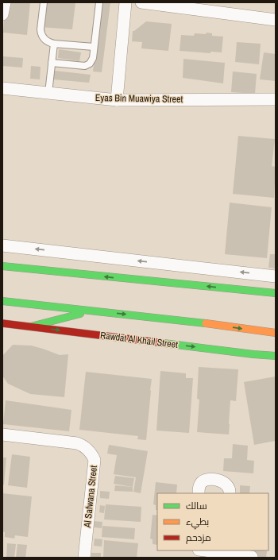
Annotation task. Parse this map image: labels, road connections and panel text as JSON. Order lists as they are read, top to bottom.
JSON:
{
  "streets": {
    "main road": ["Rawdat Al Khail Street"],
    "street": ["Eyas Bin Muawiya Street", "Al Safwana Street"]
  },
  "legend": ["سالك", "بطيء", "مزدحم"]
}
